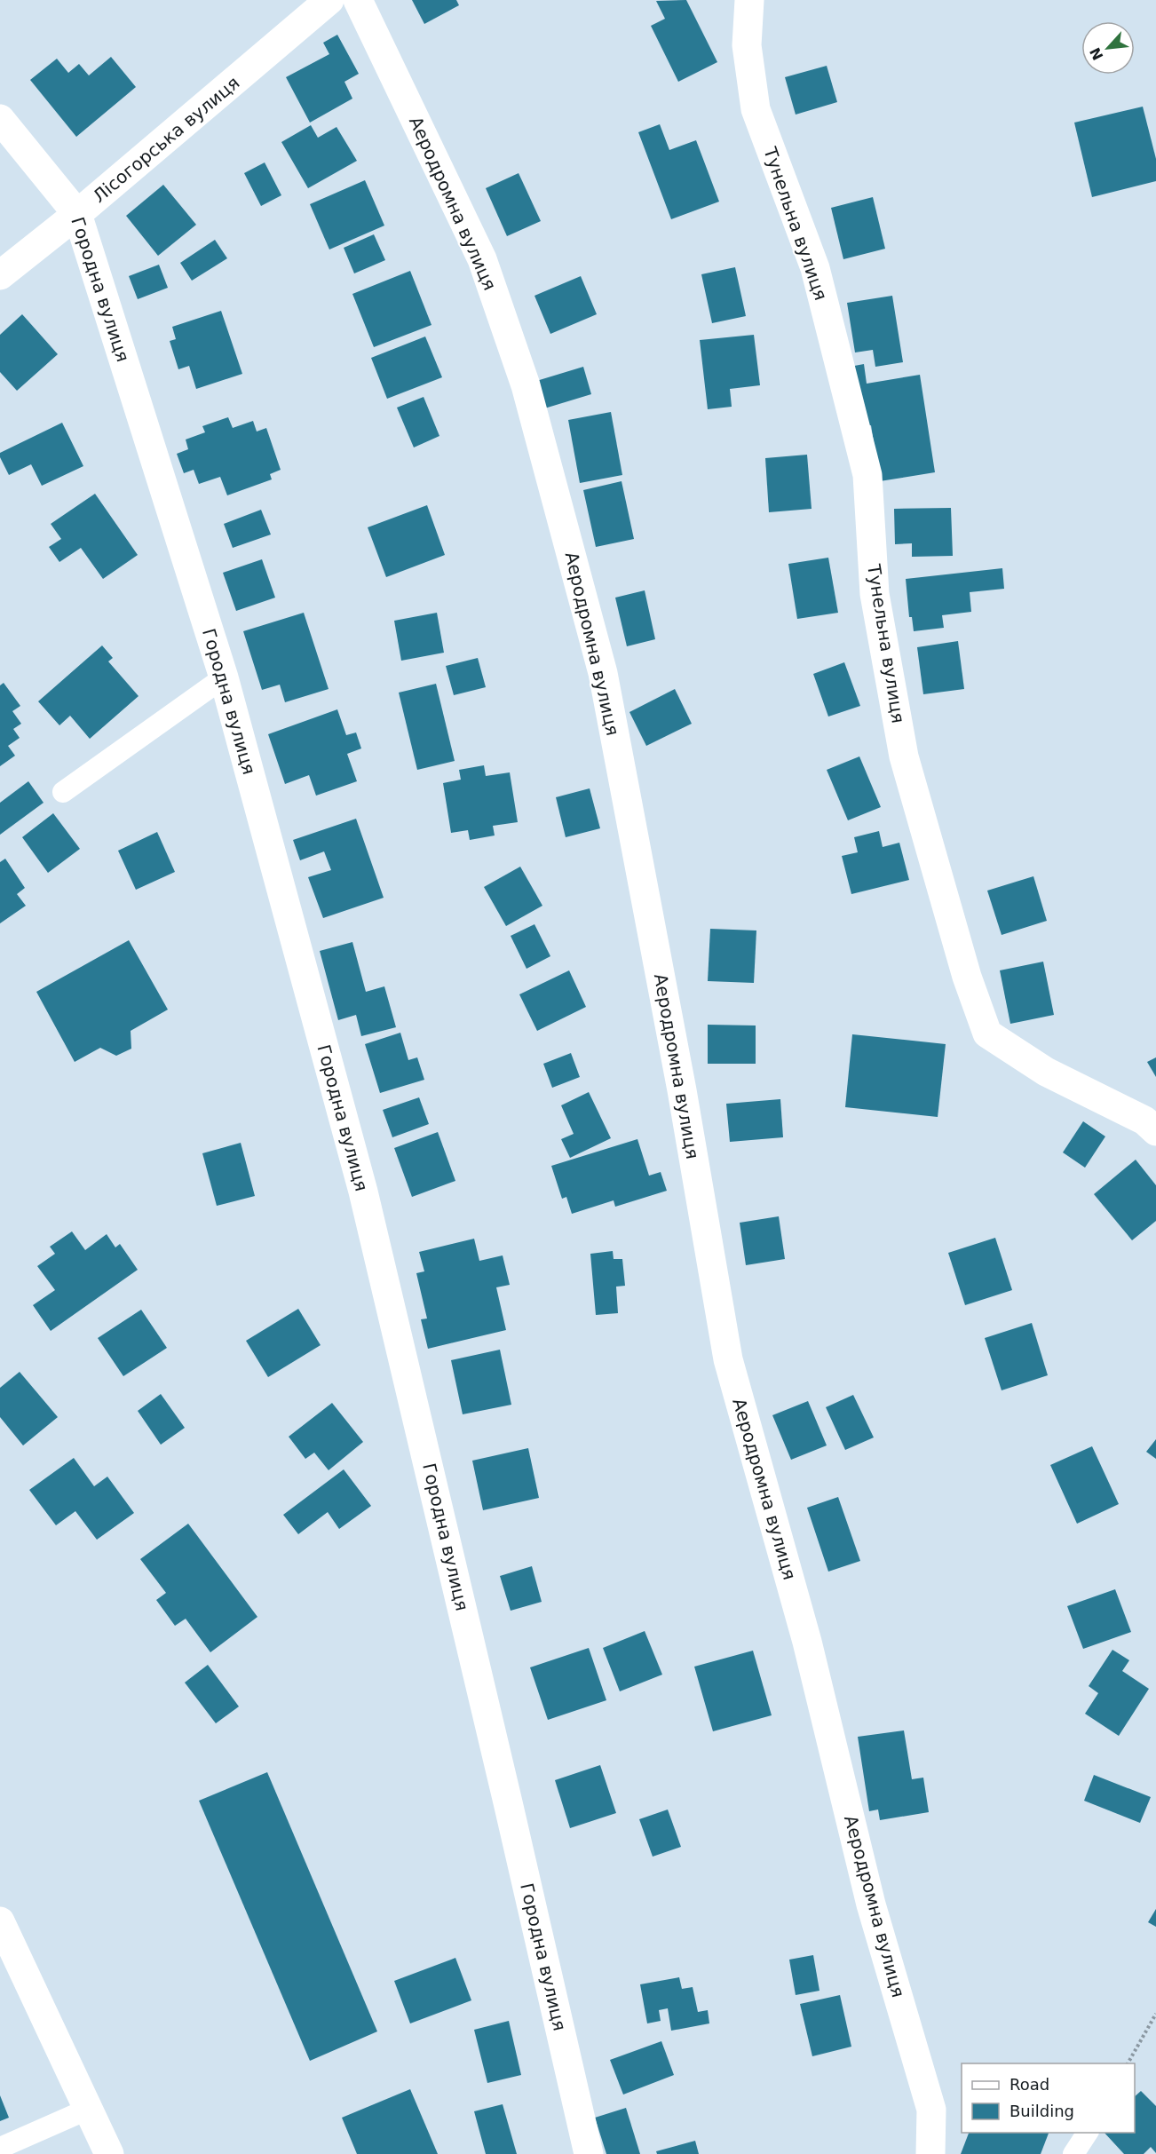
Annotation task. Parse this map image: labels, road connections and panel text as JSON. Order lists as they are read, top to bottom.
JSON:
{
  "streets": {
    "street": [
      "Лісогорська вулиця",
      "Аеродромна вулиця",
      "Тунельна вулиця",
      "Городна вулиця"
    ]
  },
  "crossings": [
    ["Лісогорська вулиця", "Городна вулиця"]
  ],
  "legend": ["Road", "Building"],
  "north": "bottom left"
}
